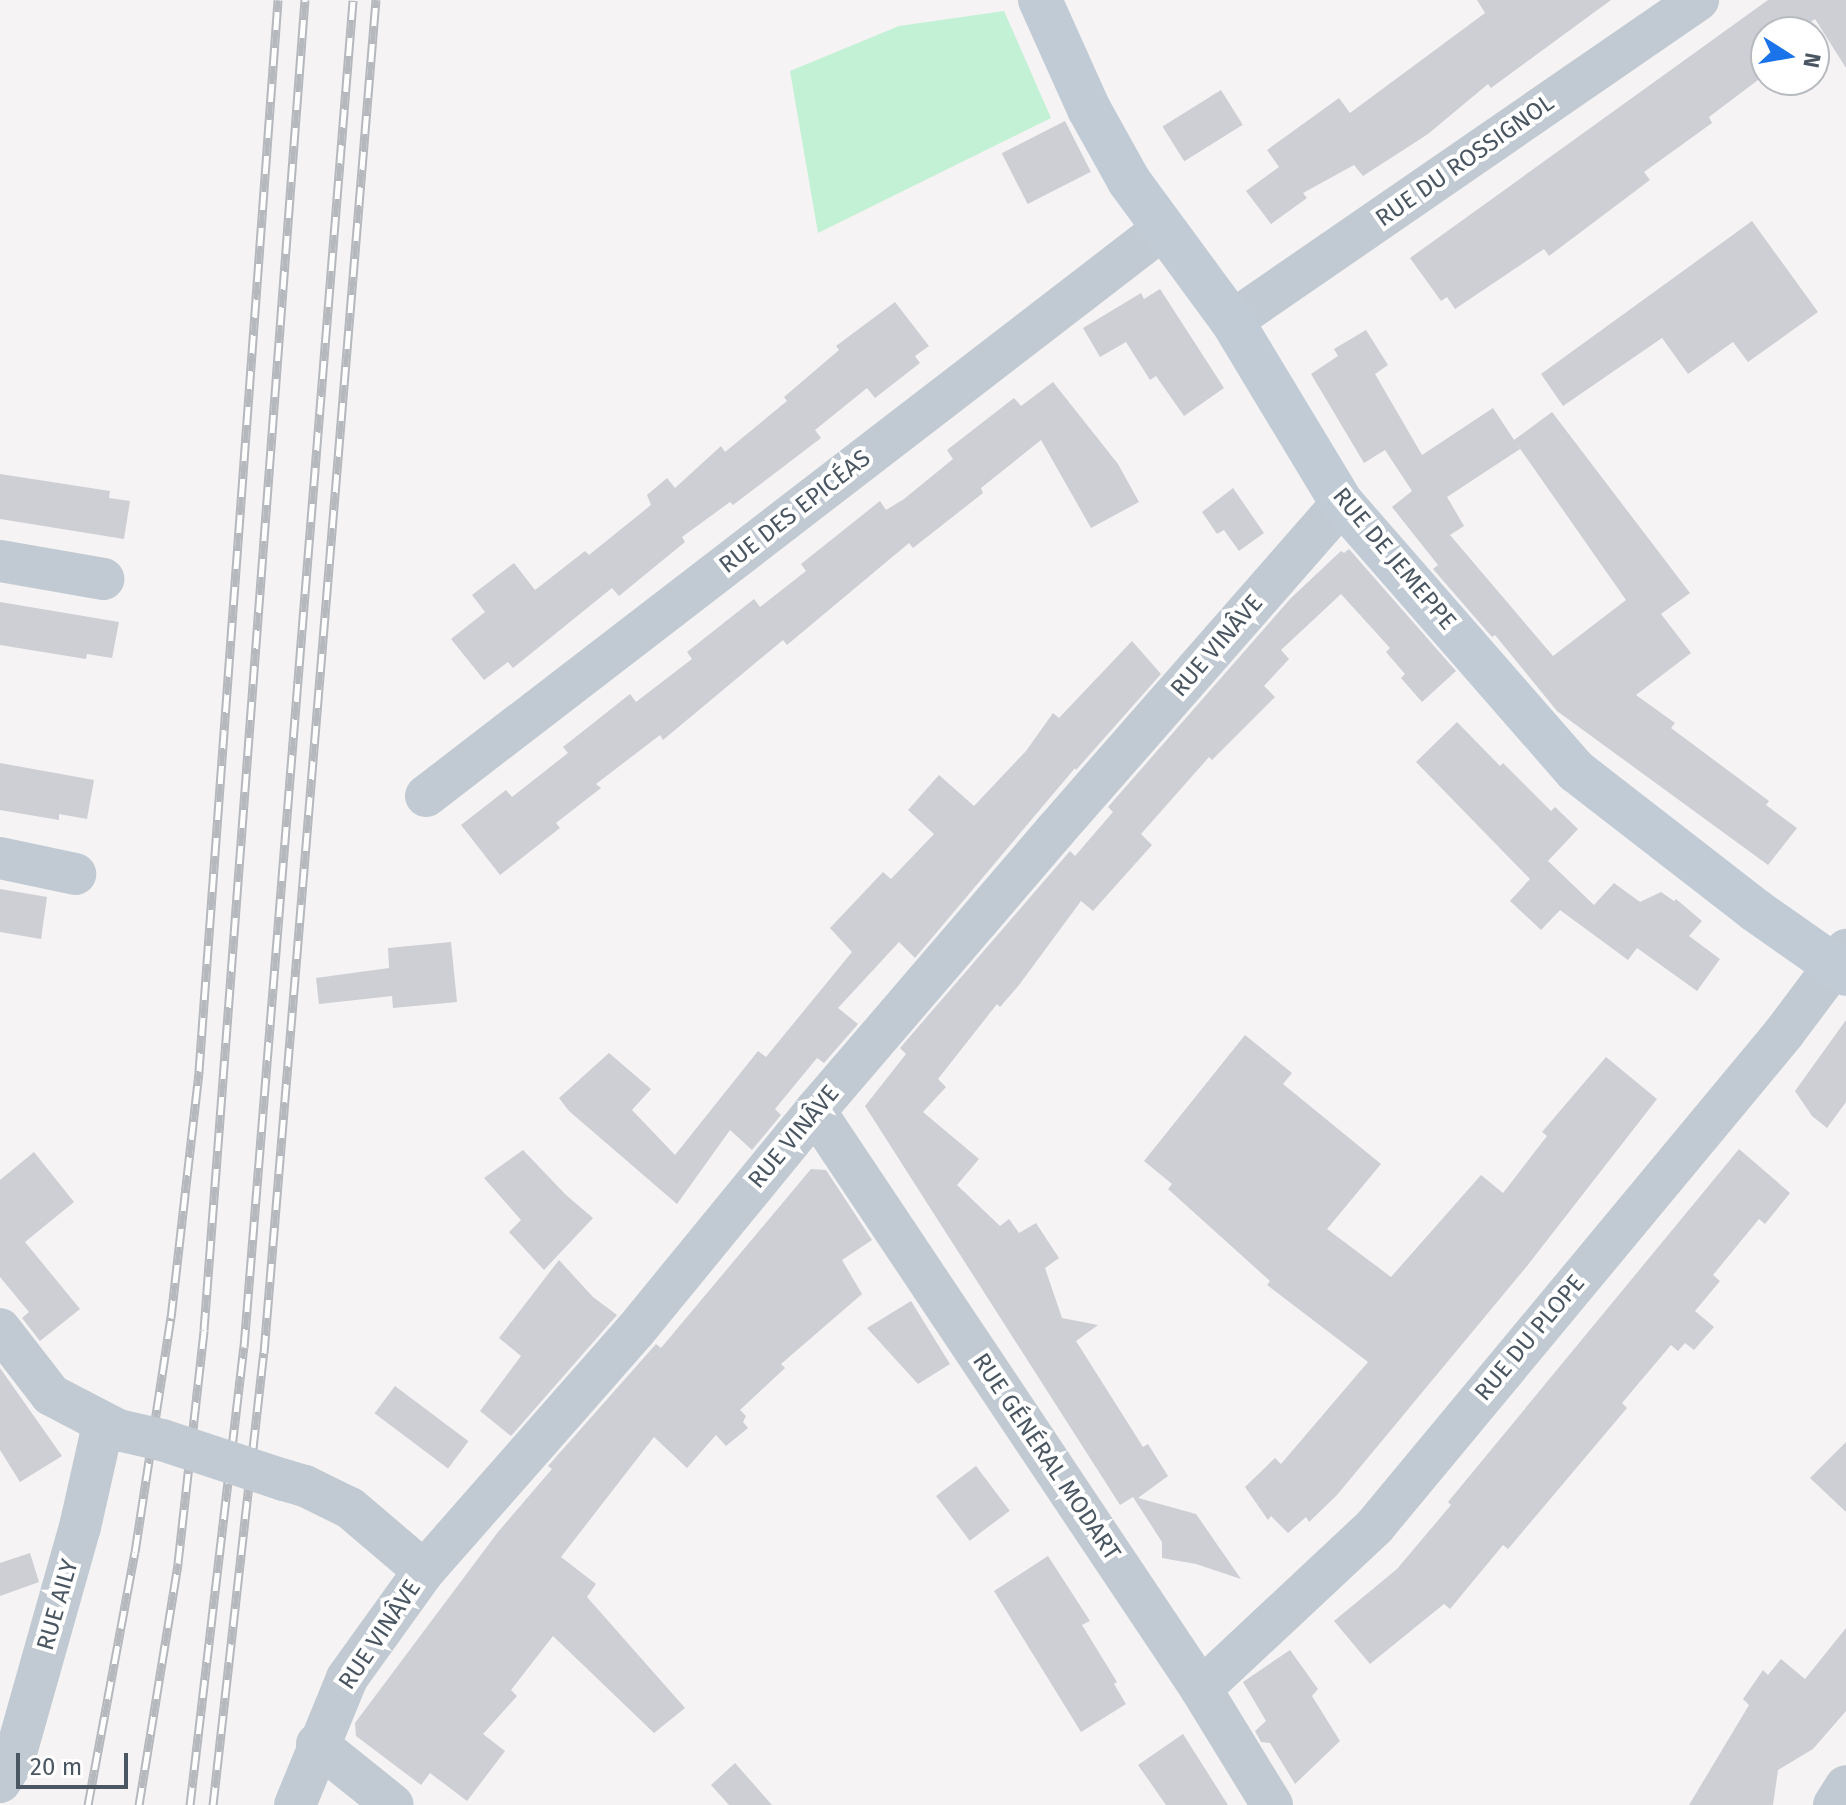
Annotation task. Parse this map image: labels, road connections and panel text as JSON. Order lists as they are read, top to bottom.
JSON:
{
  "streets": {
    "street": [
      "RUE DU ROSSIGNOL",
      "RUE DES EPICÉAS",
      "RUE DE JEMEPPE",
      "RUE VINÂVE",
      "RUE DU PLOPE",
      "RUE GÉNÉRAL MODART",
      "RUE AILY"
    ]
  },
  "crossings": [
    ["RUE DU ROSSIGNOL", "RUE DE JEMEPPE"],
    ["RUE DES EPICÉAS", "RUE DE JEMEPPE"],
    ["RUE DE JEMEPPE", "RUE VINÂVE"],
    ["RUE DE JEMEPPE", "RUE DU PLOPE"],
    ["RUE VINÂVE", "RUE GÉNÉRAL MODART"],
    ["RUE DU PLOPE", "RUE GÉNÉRAL MODART"]
  ],
  "scale_bar": "20 m",
  "north": "right"
}
